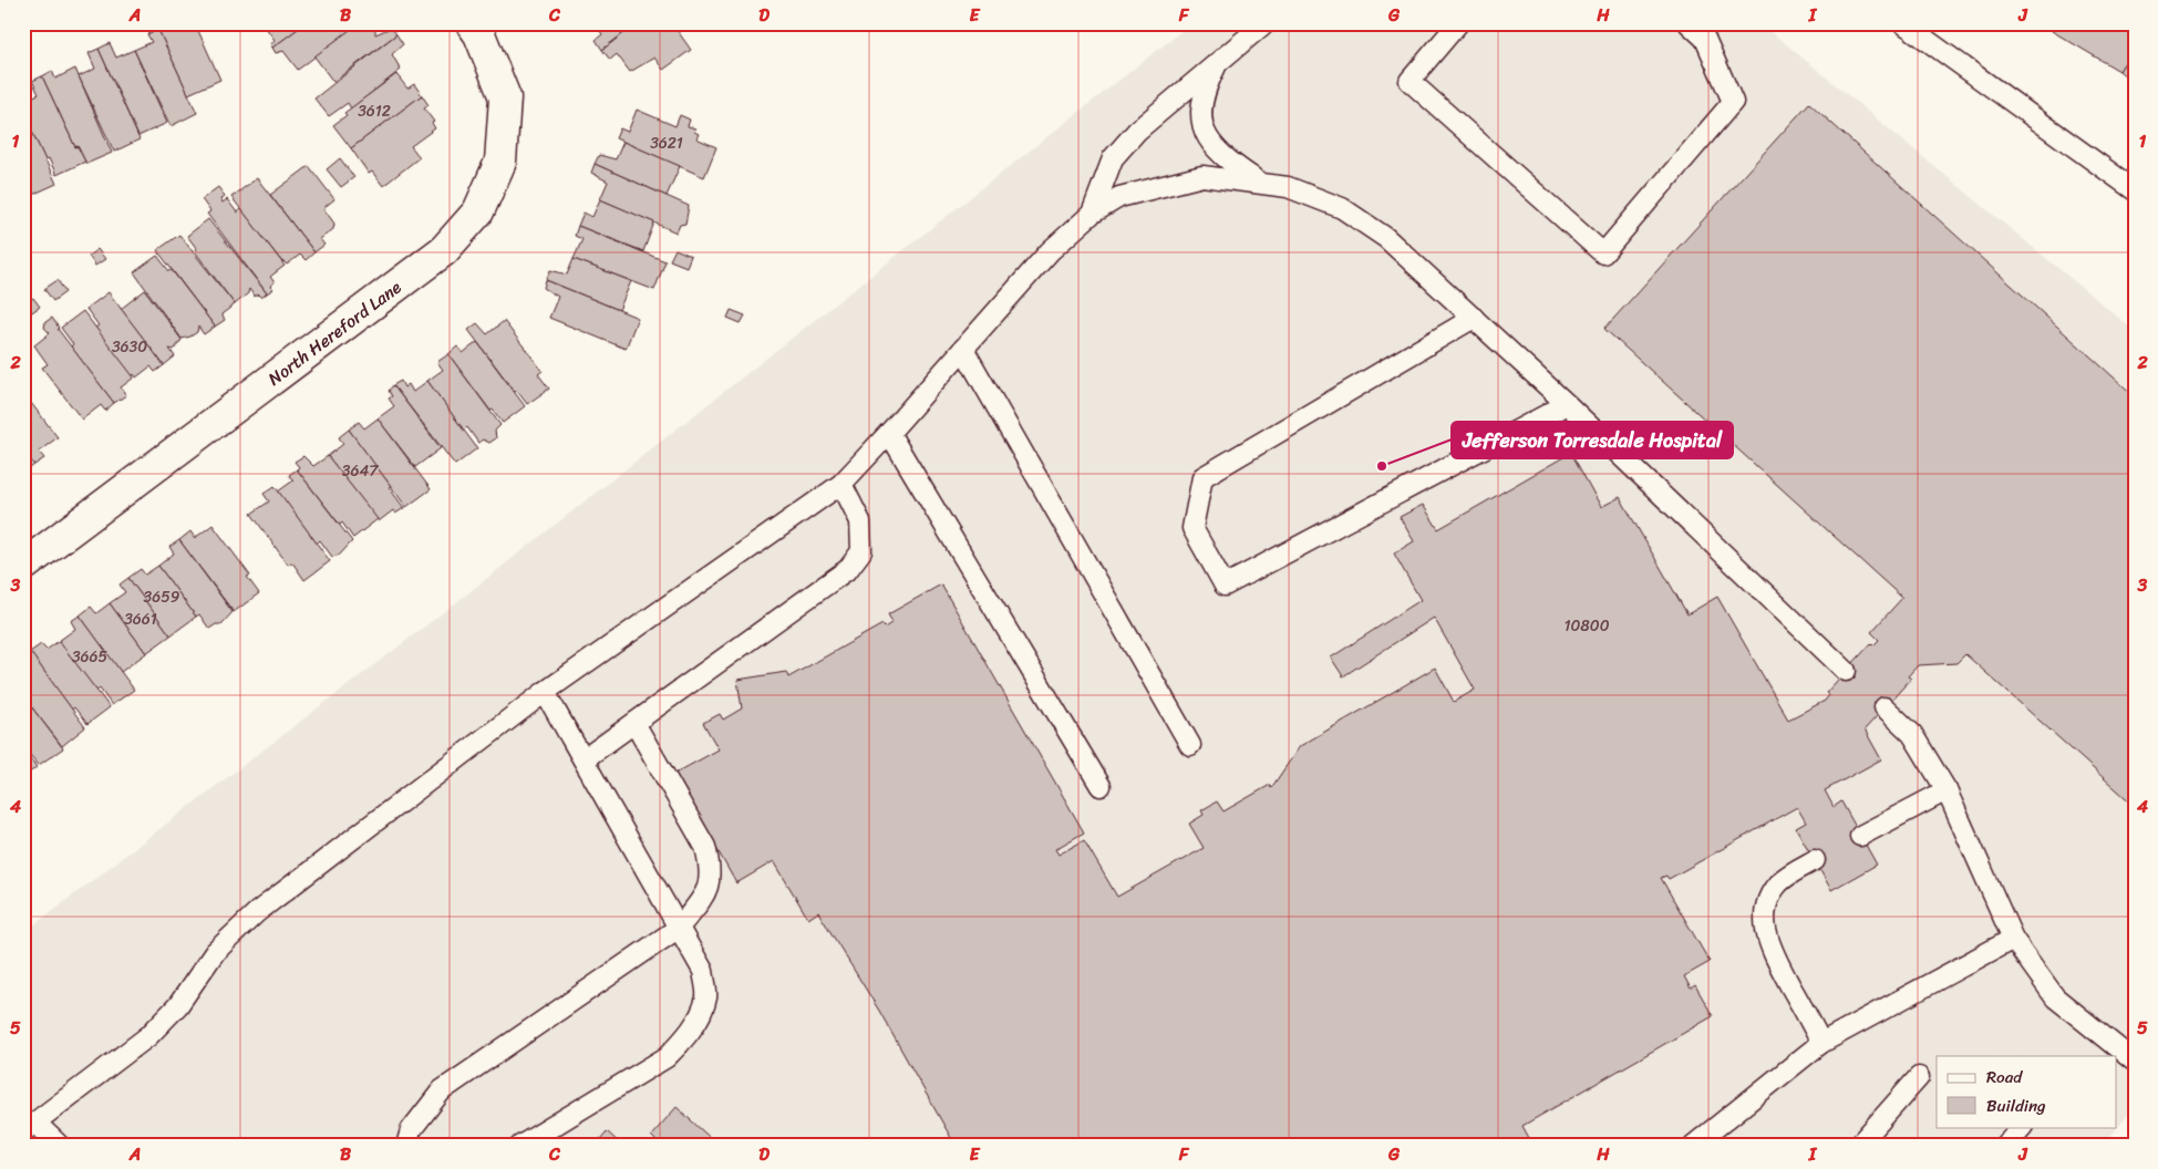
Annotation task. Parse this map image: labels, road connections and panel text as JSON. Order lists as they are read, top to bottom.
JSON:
{
  "streets": {
    "street": ["North Hereford Lane"]
  },
  "places": ["Jefferson Torresdale Hospital"],
  "house_numbers": [
    "3612",
    "3621",
    "3630",
    "3647",
    "3659",
    "3661",
    "10800",
    "3665"
  ],
  "legend": ["Road", "Building"],
  "grid": {
    "columns": [
      "A",
      "B",
      "C",
      "D",
      "E",
      "F",
      "G",
      "H",
      "I",
      "J"
    ],
    "rows": [
      "1",
      "2",
      "3",
      "4",
      "5"
    ]
  }
}
